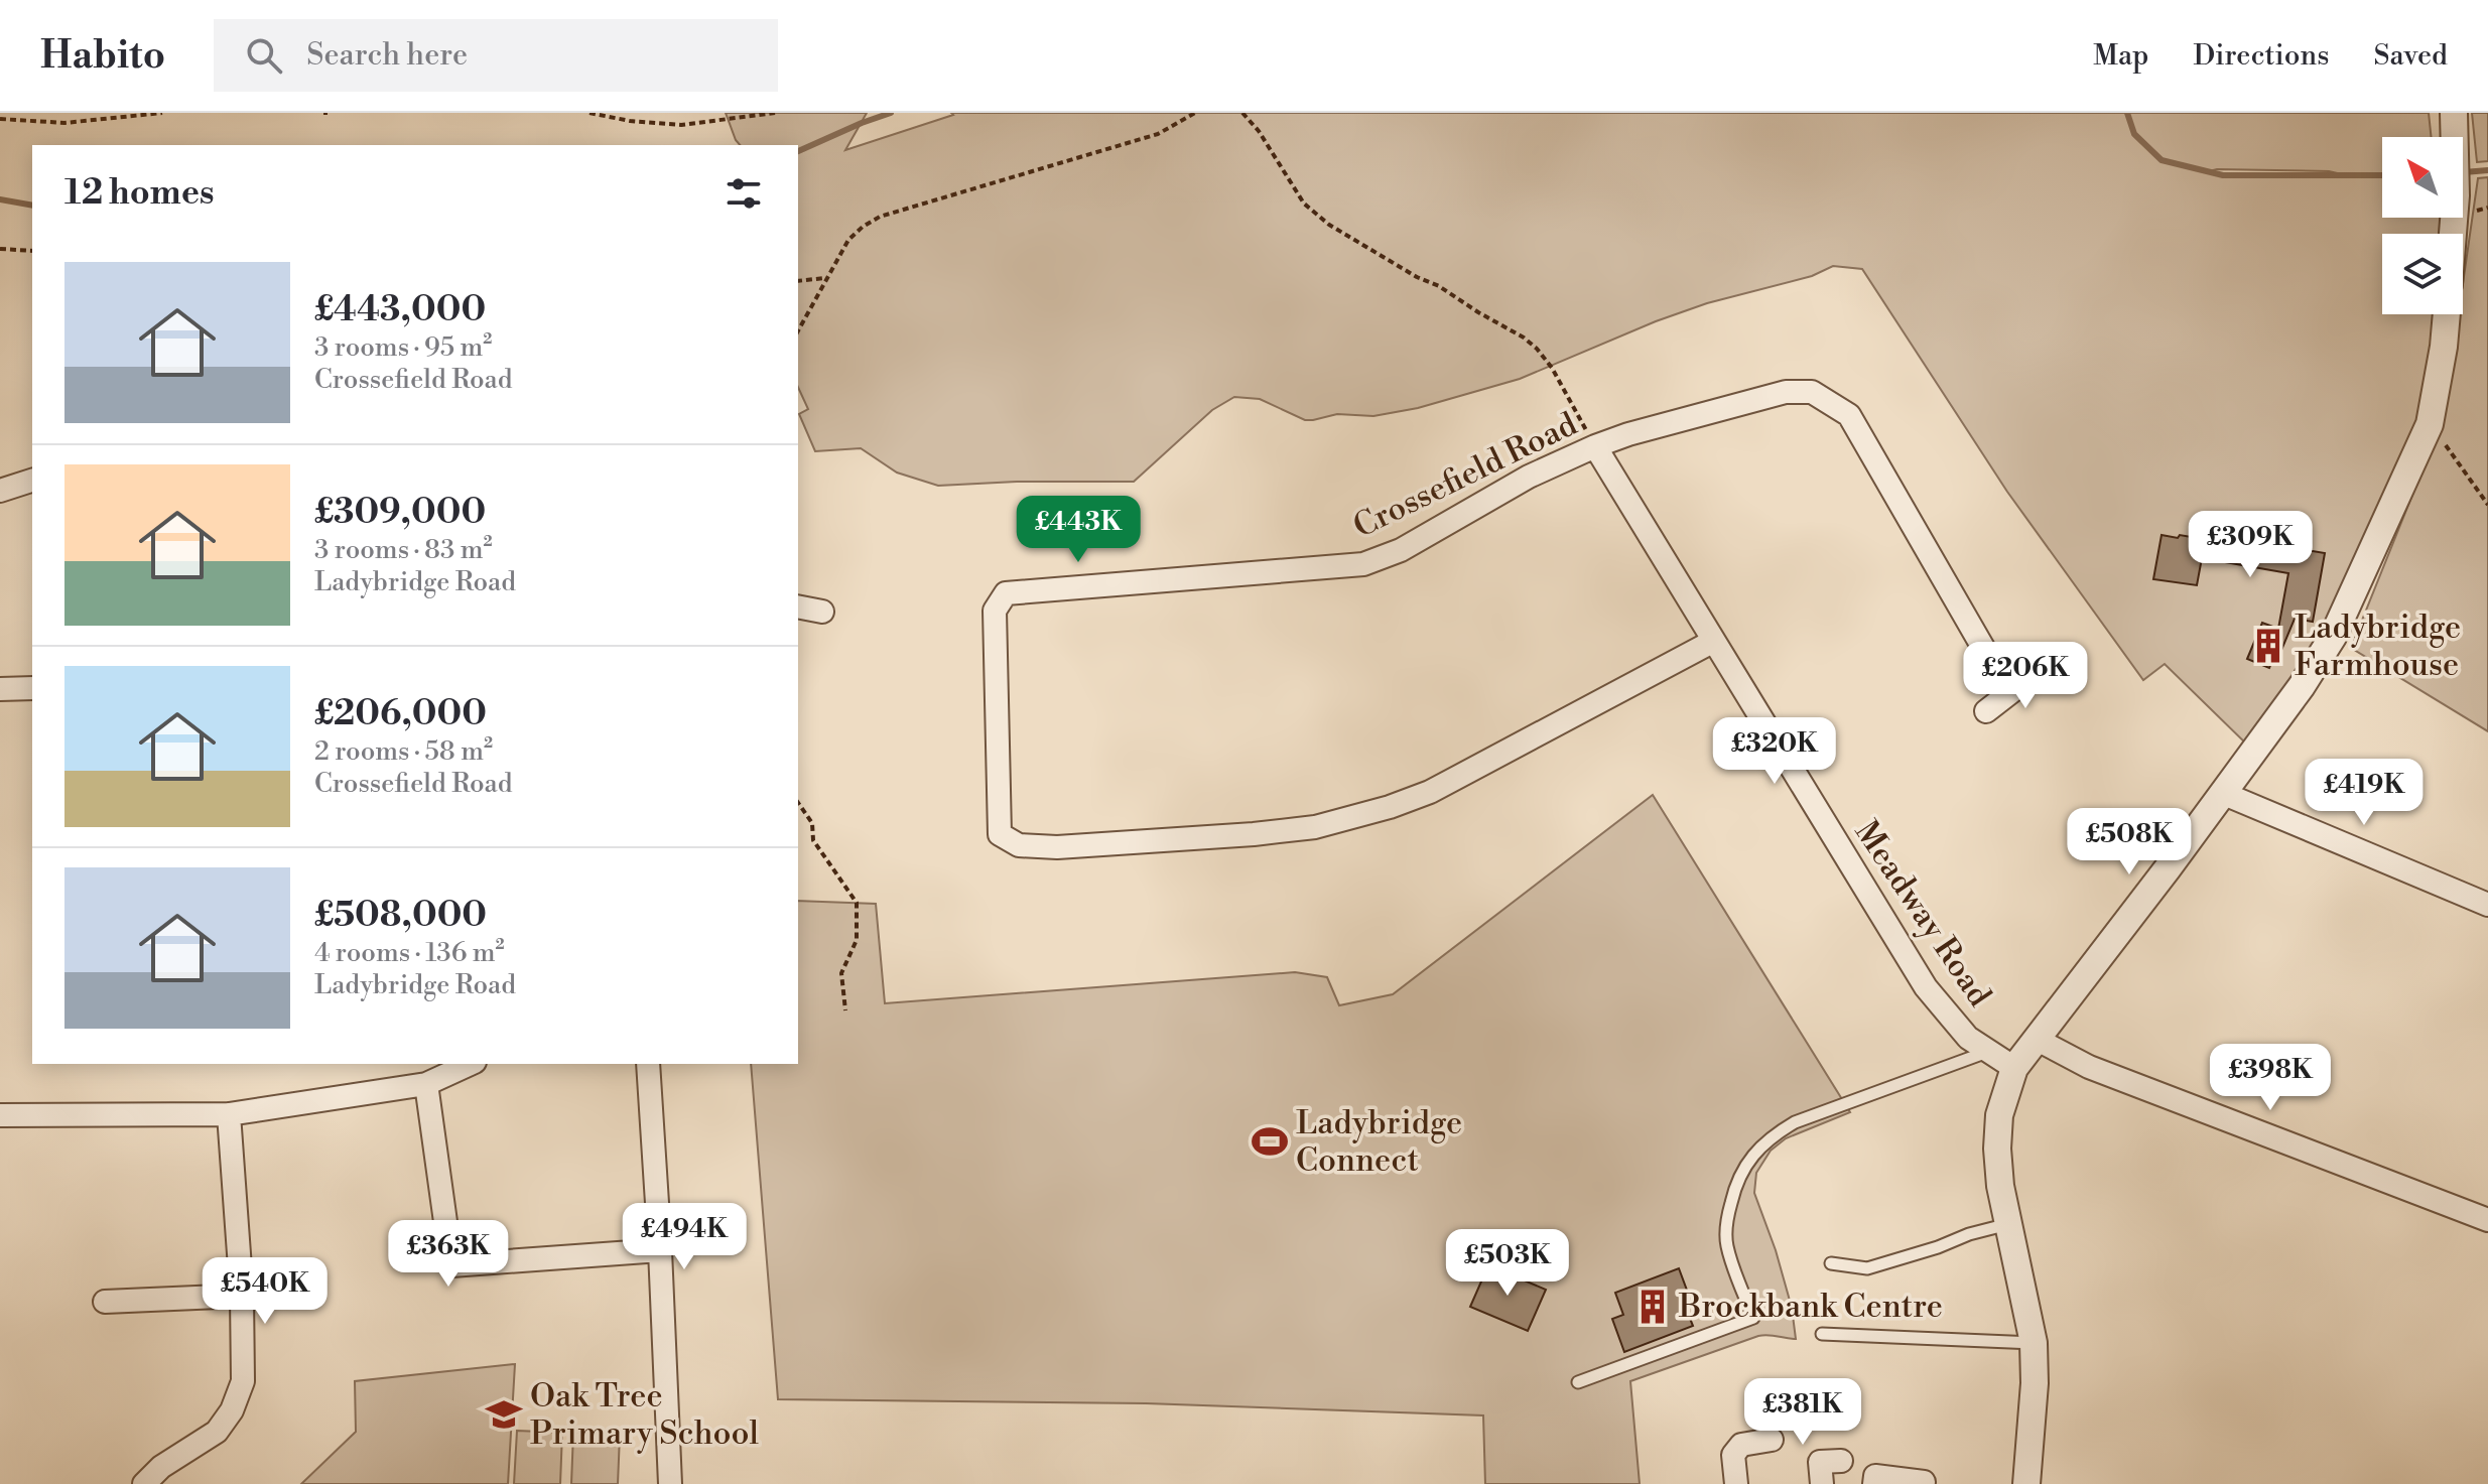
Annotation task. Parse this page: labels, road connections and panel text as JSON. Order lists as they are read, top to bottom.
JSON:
{
  "streets": {
    "street": ["Crossefield Road", "Meadway Road"]
  },
  "crossings": [
    ["Crossefield Road", "Meadway Road"]
  ],
  "places": {
    "building": ["Ladybridge Farmhouse", "Brockbank Centre"],
    "sports": ["Ladybridge Connect"],
    "school or university": ["Oak Tree Primary School"]
  },
  "north": "top left",
  "page": {
    "header": "Habito",
    "search": "Search here",
    "nav": ["Map", "Directions", "Saved"],
    "heading": "12 homes",
    "list": [
      {
        "name": "£443,000",
        "note": "3 rooms · 95 m² · Crossefield Road"
      },
      {
        "name": "£309,000",
        "note": "3 rooms · 83 m² · Ladybridge Road"
      },
      {
        "name": "£206,000",
        "note": "2 rooms · 58 m² · Crossefield Road"
      },
      {
        "name": "£508,000",
        "note": "4 rooms · 136 m² · Ladybridge Road"
      }
    ],
    "price": [
      "£443K",
      "£309K",
      "£206K",
      "£320K",
      "£419K",
      "£508K",
      "£398K",
      "£494K",
      "£363K",
      "£503K",
      "£540K",
      "£381K"
    ]
  }
}
